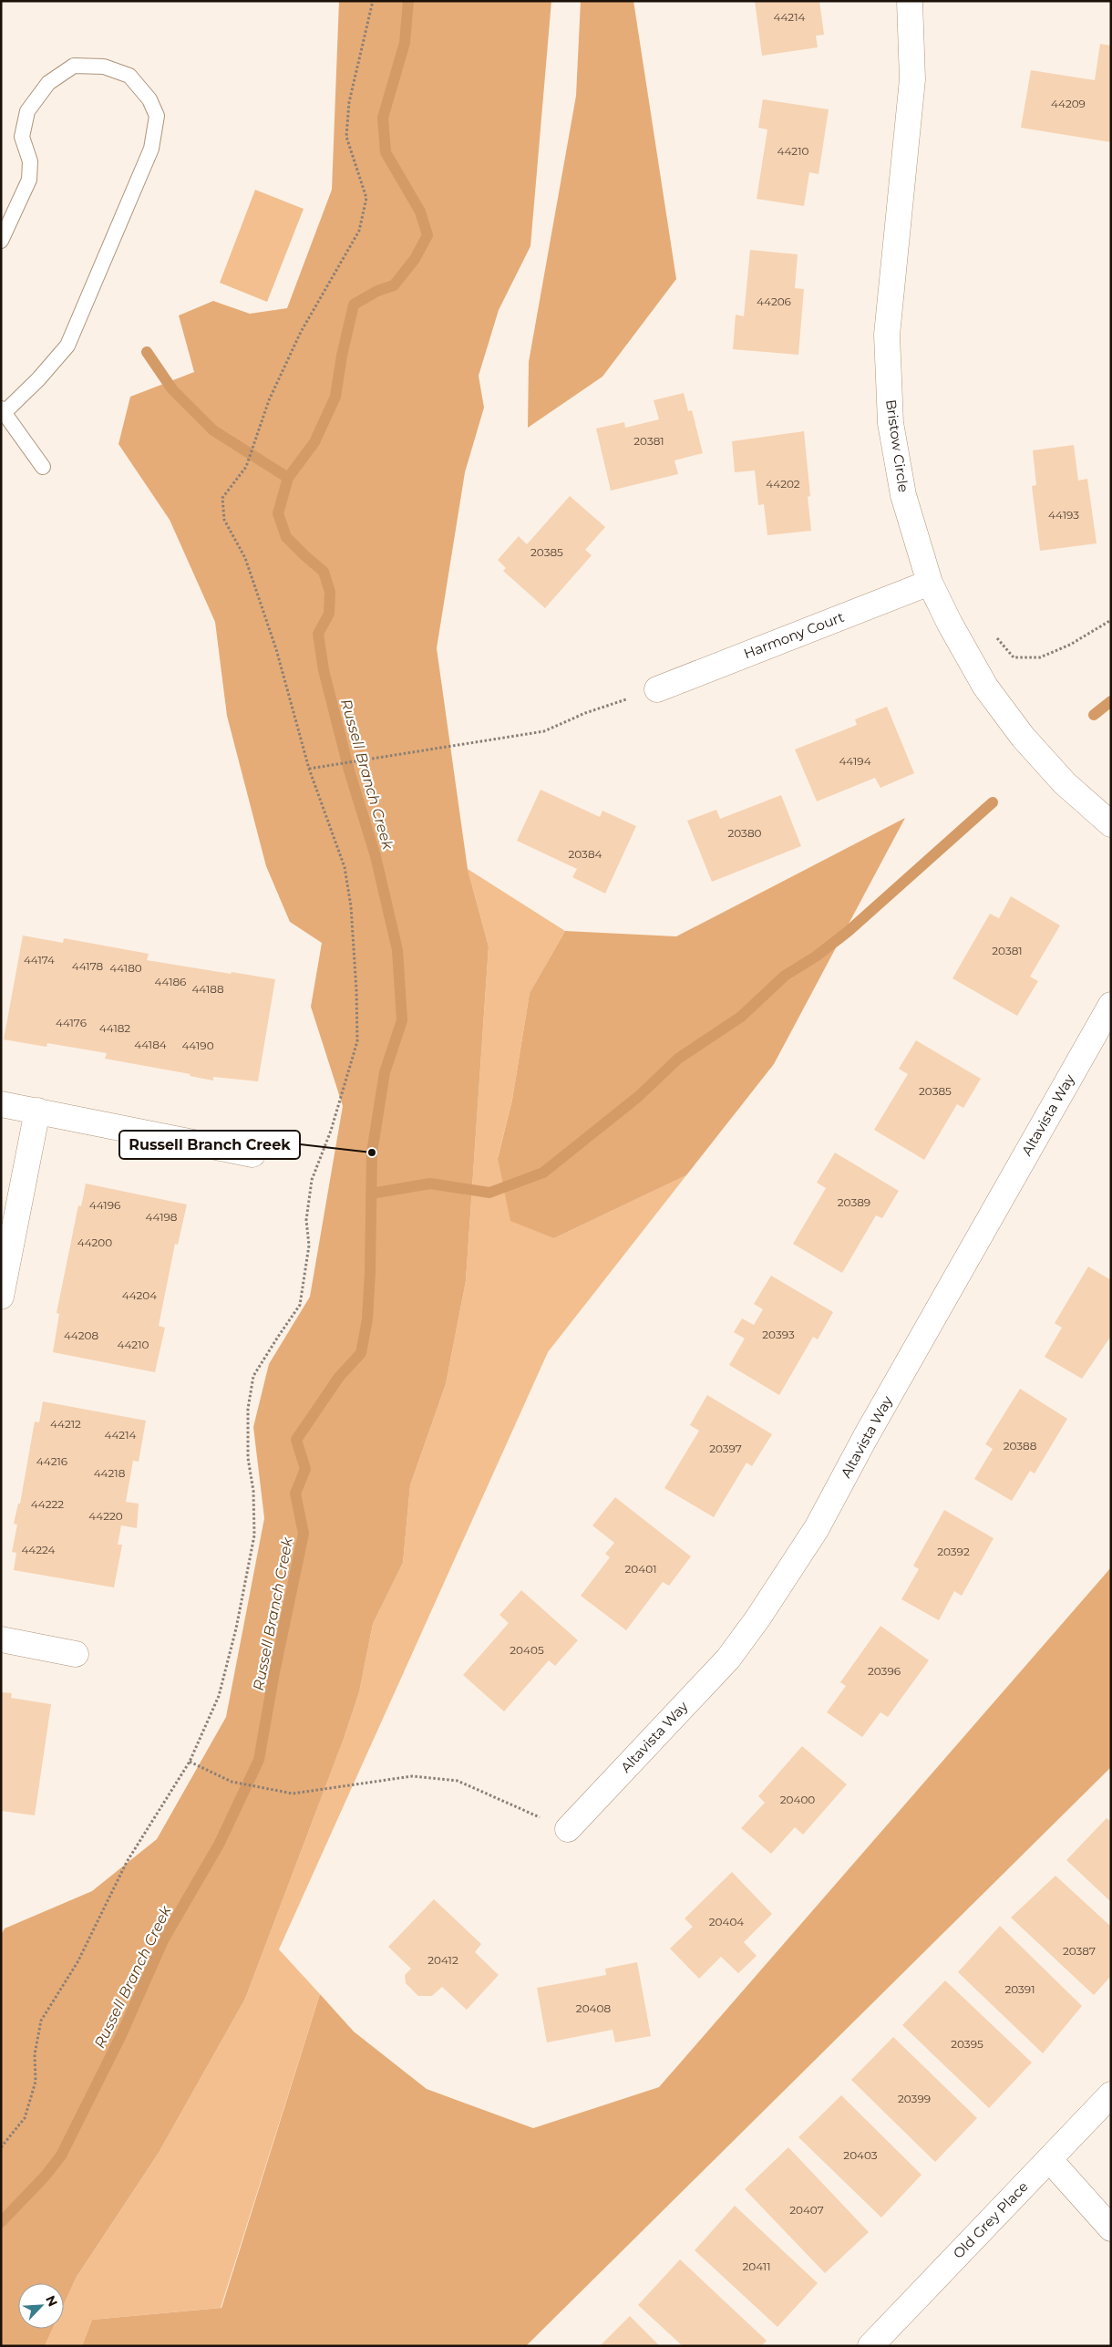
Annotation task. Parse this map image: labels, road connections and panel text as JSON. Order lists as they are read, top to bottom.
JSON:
{
  "streets": {
    "street": [
      "Bristow Circle",
      "Harmony Court",
      "Altavista Way",
      "Old Grey Place"
    ]
  },
  "crossings": [
    ["Bristow Circle", "Harmony Court"]
  ],
  "water": ["Russell Branch Creek"],
  "places": ["Russell Branch Creek"],
  "house_numbers": [
    "44214",
    "44209",
    "44210",
    "44206",
    "20381",
    "44202",
    "44193",
    "20385",
    "44194",
    "20380",
    "20384",
    "20381",
    "44174",
    "44178",
    "44180",
    "44186",
    "44188",
    "44176",
    "44182",
    "44184",
    "44190",
    "20385",
    "20389",
    "44196",
    "44198",
    "44200",
    "44204",
    "20393",
    "44208",
    "44210",
    "44212",
    "44214",
    "20388",
    "20397",
    "44216",
    "44218",
    "44222",
    "44220",
    "44224",
    "20392",
    "20401",
    "20405",
    "20396",
    "20400",
    "20404",
    "20387",
    "20412",
    "20391",
    "20408",
    "20395",
    "20399",
    "20403",
    "20407",
    "20411"
  ],
  "north": "top right"
}
